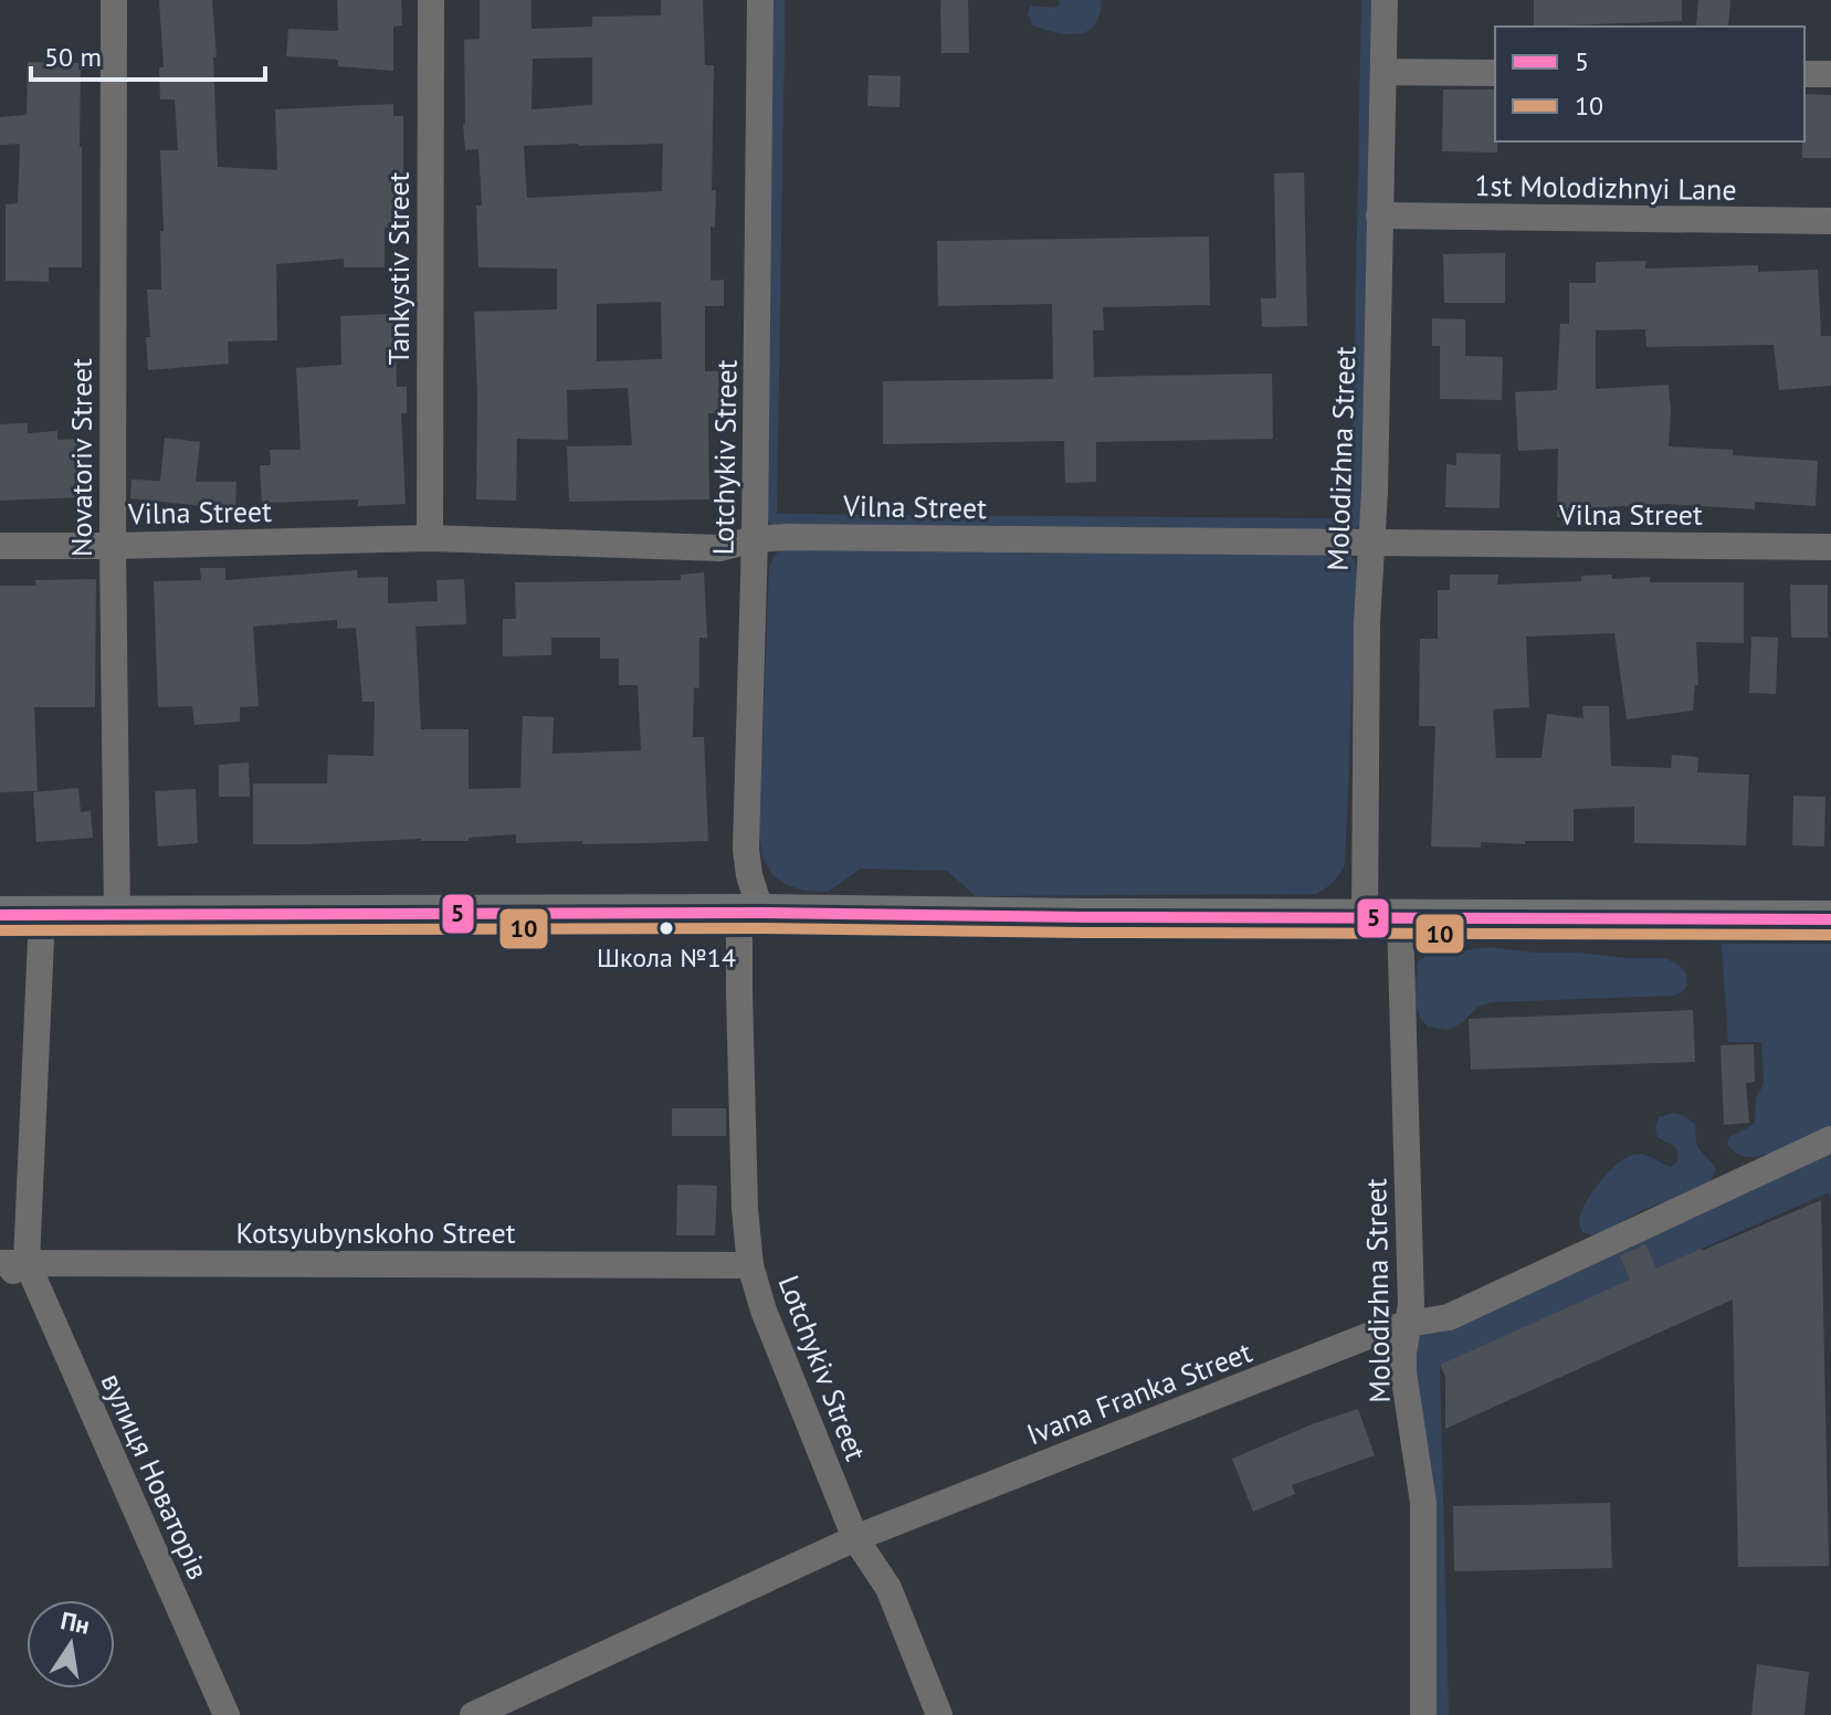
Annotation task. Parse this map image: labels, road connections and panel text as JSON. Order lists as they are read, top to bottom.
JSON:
{
  "streets": {
    "street": [
      "1st Molodizhnyi Lane",
      "Tankystiv Street",
      "Novatoriv Street",
      "Lotchykiv Street",
      "Molodizhna Street",
      "Vilna Street",
      "Kotsyubynskoho Street",
      "Ivana Franka Street",
      "вулиця Новаторів"
    ]
  },
  "crossings": [
    ["1st Molodizhnyi Lane", "Molodizhna Street"],
    ["Tankystiv Street", "Vilna Street"],
    ["Novatoriv Street", "Vilna Street"],
    ["Lotchykiv Street", "Vilna Street"],
    ["Lotchykiv Street", "Kotsyubynskoho Street"],
    ["Lotchykiv Street", "Ivana Franka Street"],
    ["Molodizhna Street", "Vilna Street"],
    ["Molodizhna Street", "Ivana Franka Street"],
    ["Kotsyubynskoho Street", "вулиця Новаторів"]
  ],
  "places": ["Школа №14"],
  "lines": ["transit line 5", "transit line 10"],
  "legend": ["5", "10"],
  "scale_bar": "50 m",
  "north": "top"
}
